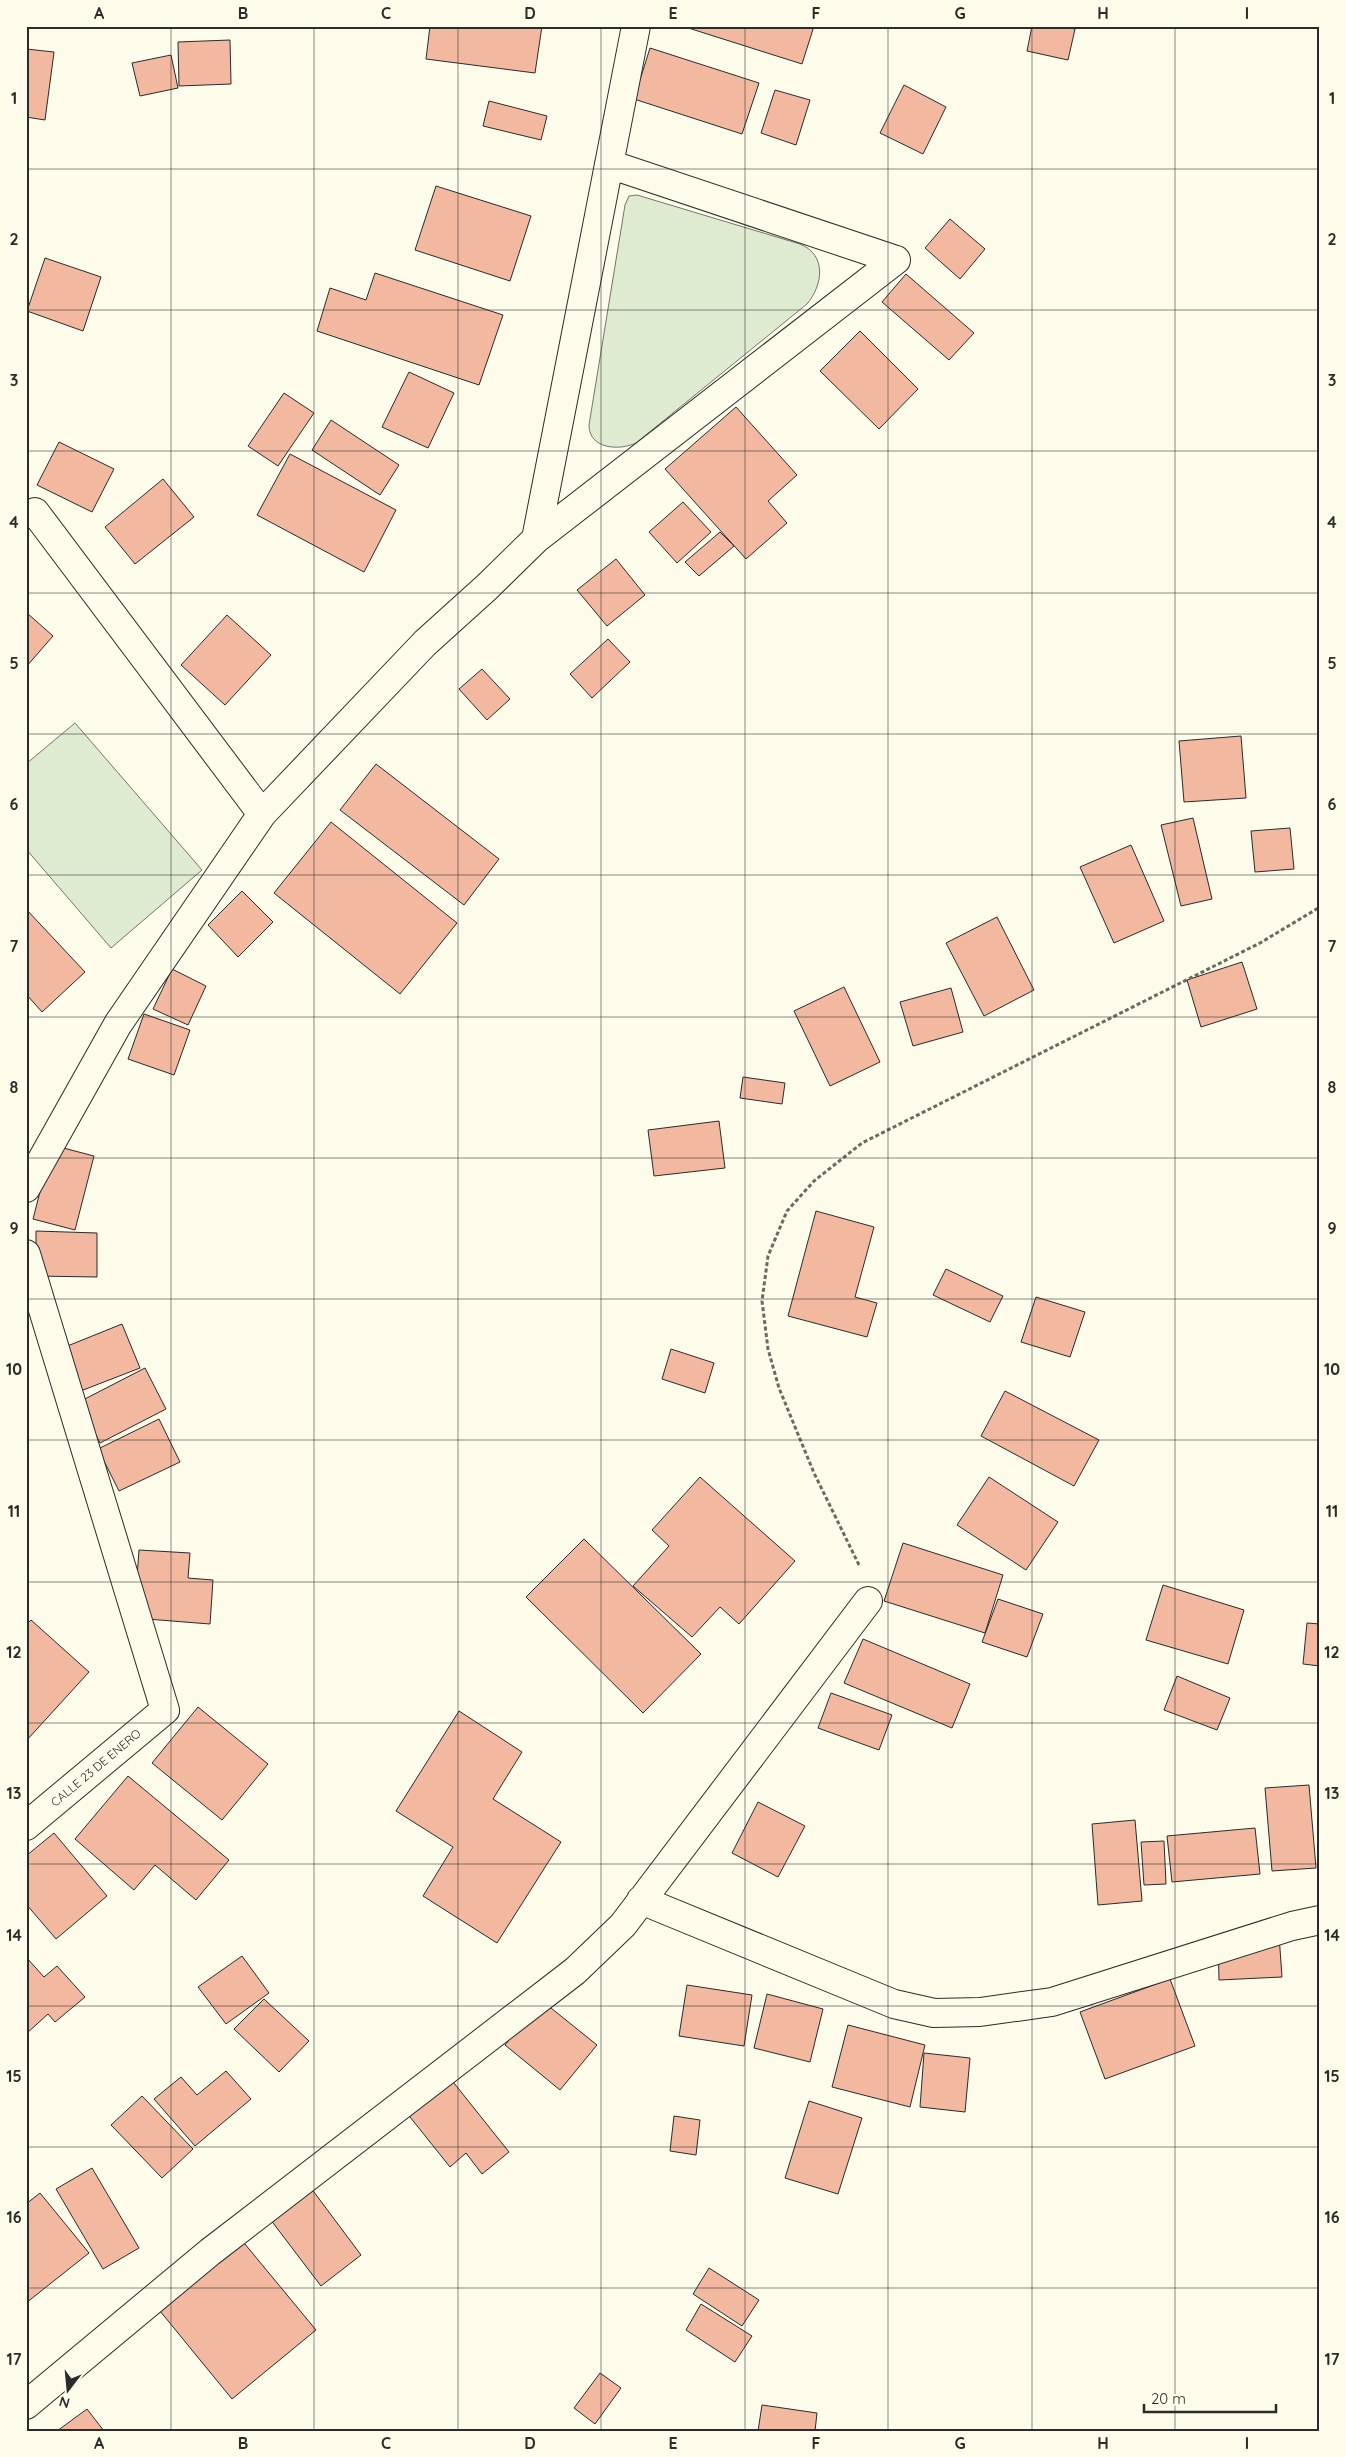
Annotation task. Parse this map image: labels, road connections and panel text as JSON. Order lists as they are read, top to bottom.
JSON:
{
  "streets": {
    "street": ["CALLE 23 DE ENERO"]
  },
  "scale_bar": "20 m",
  "north": "bottom",
  "grid": {
    "columns": [
      "A",
      "B",
      "C",
      "D",
      "E",
      "F",
      "G",
      "H",
      "I"
    ],
    "rows": [
      "1",
      "2",
      "3",
      "4",
      "5",
      "6",
      "7",
      "8",
      "9",
      "10",
      "11",
      "12",
      "13",
      "14",
      "15",
      "16",
      "17"
    ]
  }
}
